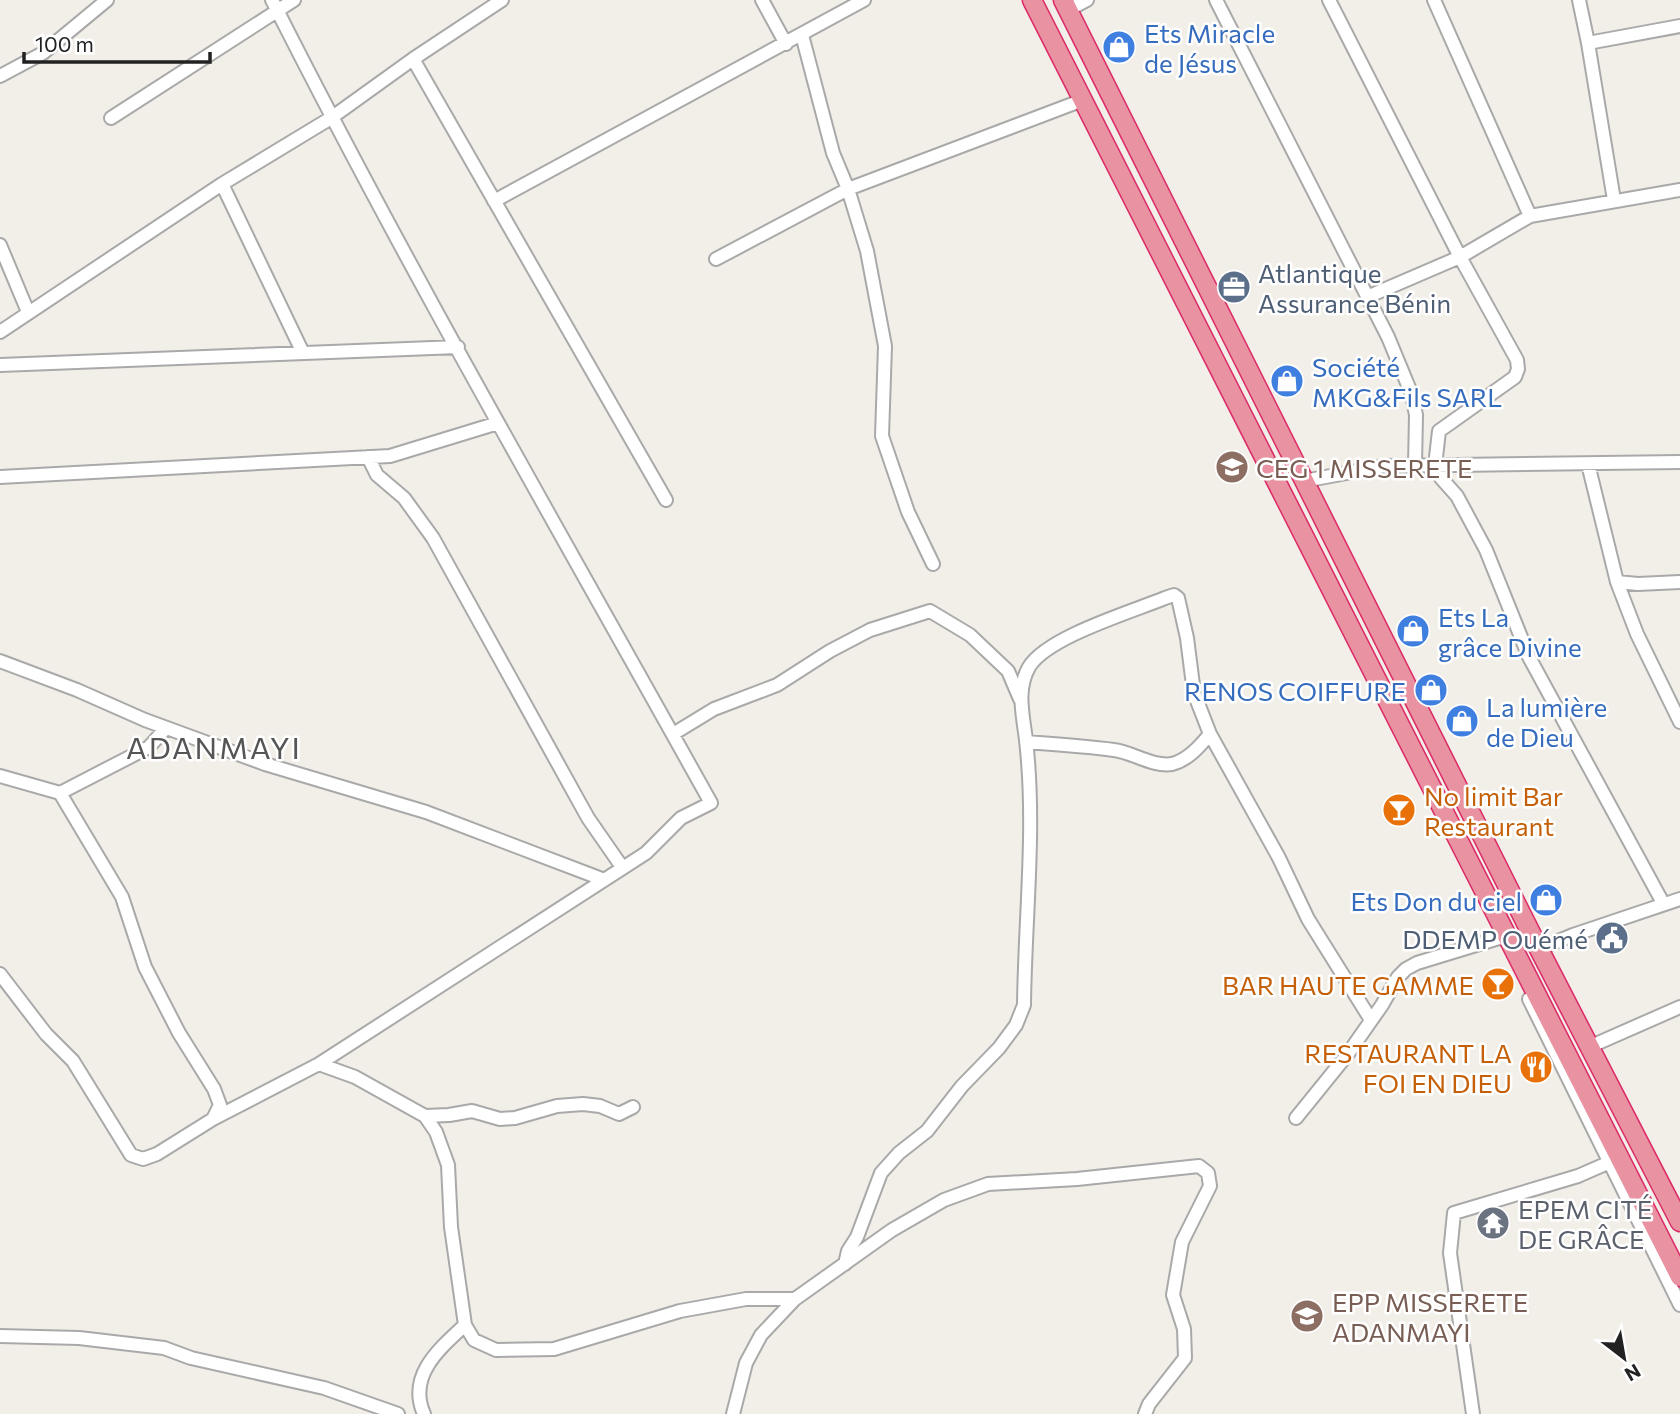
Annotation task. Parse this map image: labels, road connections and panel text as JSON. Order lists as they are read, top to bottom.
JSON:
{
  "districts": ["ADANMAYI"],
  "places": {
    "shop": [
      "Ets Miracle de Jésus",
      "Société MKG&Fils SARL",
      "Ets La grâce Divine",
      "RENOS COIFFURE",
      "La lumière de Dieu",
      "Ets Don du ciel"
    ],
    "office": ["Atlantique Assurance Bénin"],
    "school or university": ["CEG 1 MISSERETE", "EPP MISSERETE ADANMAYI"],
    "bar": ["No limit Bar Restaurant", "BAR HAUTE GAMME"],
    "public building": ["DDEMP Ouémé"],
    "restaurant": ["RESTAURANT LA FOI EN DIEU"],
    "temple": ["EPEM CITÉ DE GRÂCE"]
  },
  "scale_bar": "100 m",
  "north": "bottom right"
}
